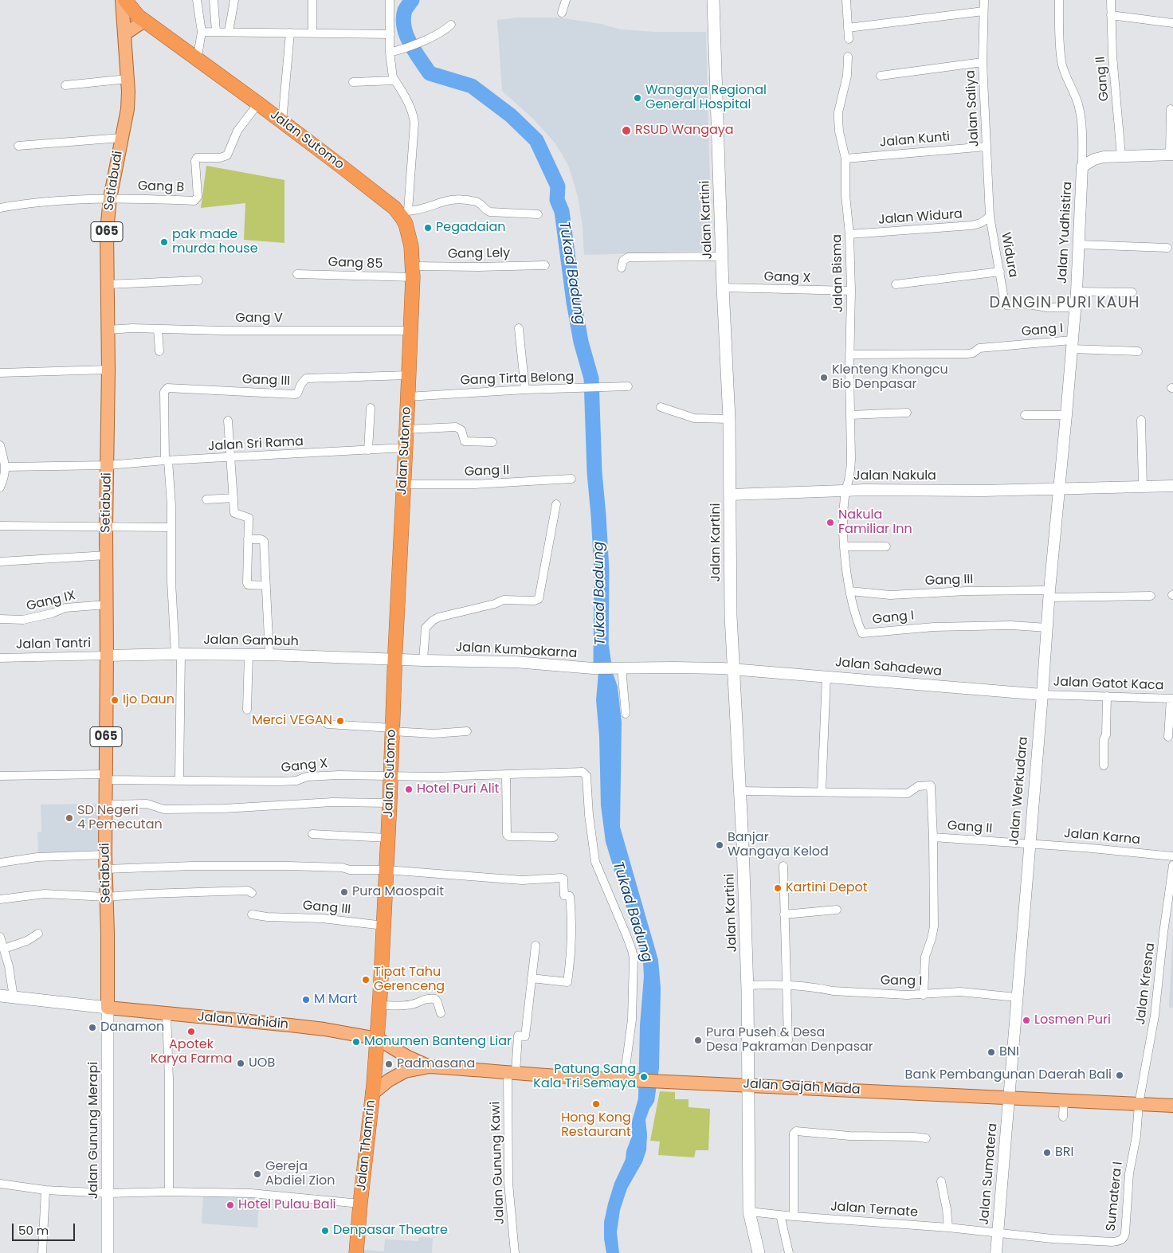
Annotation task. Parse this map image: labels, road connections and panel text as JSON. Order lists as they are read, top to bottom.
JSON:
{
  "streets": {
    "highway": ["Jalan Sutomo", "Jalan Thamrin"],
    "main road": [
      "Setiabudi",
      "Jalan Kartini",
      "065",
      "Jalan Wahidin",
      "Jalan Gajah Mada",
      "Jalan Gunung Merapi"
    ],
    "street": [
      "Gang II",
      "Jalan Saliya",
      "Jalan Kunti",
      "Gang B",
      "Jalan Widura",
      "Jalan Yudhistira",
      "Gang Lely",
      "Widura",
      "Gang 85",
      "Jalan Bisma",
      "Gang X",
      "Gang V",
      "Gang I",
      "Gang Tirta Belong",
      "Gang III",
      "Jalan Sri Rama",
      "Jalan Nakula",
      "Gang IX",
      "Jalan Gambuh",
      "Jalan Tantri",
      "Jalan Kumbakarna",
      "Jalan Sahadewa",
      "Jalan Gatot Kaca",
      "Jalan Werkudara",
      "Jalan Karna",
      "Jalan Kresna",
      "Jalan Gunung Kawi",
      "Jalan Sumatera",
      "Sumatera I",
      "Jalan Ternate"
    ]
  },
  "crossings": [
    ["Gang II", "Jalan Sutomo"],
    ["Gang II", "Jalan Yudhistira"],
    ["Gang II", "Jalan Werkudara"],
    ["Gang II", "Jalan Karna"],
    ["Jalan Saliya", "Jalan Kunti"],
    ["Jalan Saliya", "Jalan Widura"],
    ["Jalan Saliya", "Widura"],
    ["Jalan Sutomo", "Setiabudi"],
    ["Jalan Sutomo", "Gang B"],
    ["Jalan Sutomo", "Gang Lely"],
    ["Jalan Sutomo", "Gang 85"],
    ["Jalan Sutomo", "Gang X"],
    ["Jalan Sutomo", "Gang V"],
    ["Jalan Sutomo", "Gang Tirta Belong"],
    ["Jalan Sutomo", "Gang III"],
    ["Jalan Sutomo", "Jalan Sri Rama"],
    ["Jalan Sutomo", "Jalan Gambuh"],
    ["Jalan Sutomo", "Jalan Kumbakarna"],
    ["Jalan Sutomo", "Jalan Wahidin"],
    ["Jalan Sutomo", "Jalan Gajah Mada"],
    ["Jalan Sutomo", "Jalan Thamrin"],
    ["Jalan Kunti", "Jalan Bisma"],
    ["Setiabudi", "Gang B"],
    ["Setiabudi", "Gang X"],
    ["Setiabudi", "Gang V"],
    ["Setiabudi", "Jalan Sri Rama"],
    ["Setiabudi", "Gang IX"],
    ["Setiabudi", "Jalan Gambuh"],
    ["Setiabudi", "Jalan Tantri"],
    ["Setiabudi", "Jalan Wahidin"],
    ["Setiabudi", "Jalan Gunung Merapi"],
    ["Jalan Widura", "Widura"],
    ["Jalan Widura", "Jalan Bisma"],
    ["Jalan Kartini", "Gang X"],
    ["Jalan Kartini", "Gang I"],
    ["Jalan Kartini", "Jalan Nakula"],
    ["Jalan Kartini", "Jalan Kumbakarna"],
    ["Jalan Kartini", "Jalan Sahadewa"],
    ["Jalan Kartini", "Jalan Gajah Mada"],
    ["Jalan Kartini", "Jalan Ternate"],
    ["Jalan Yudhistira", "Widura"],
    ["Jalan Yudhistira", "Gang I"],
    ["Jalan Yudhistira", "Jalan Nakula"],
    ["Jalan Yudhistira", "Jalan Werkudara"],
    ["Gang Lely", "Gang 85"],
    ["Jalan Bisma", "Gang X"],
    ["Jalan Bisma", "Gang I"],
    ["Jalan Bisma", "Jalan Nakula"],
    ["Gang X", "Jalan Gajah Mada"],
    ["Gang I", "Gang III"],
    ["Gang I", "Jalan Nakula"],
    ["Gang I", "Jalan Werkudara"],
    ["Gang III", "Jalan Sri Rama"],
    ["Gang III", "Jalan Werkudara"],
    ["Jalan Nakula", "Jalan Werkudara"],
    ["Jalan Gambuh", "Jalan Tantri"],
    ["Jalan Gambuh", "Jalan Kumbakarna"],
    ["Jalan Kumbakarna", "Jalan Sahadewa"],
    ["Jalan Sahadewa", "Jalan Gatot Kaca"],
    ["Jalan Sahadewa", "Jalan Werkudara"],
    ["Jalan Gatot Kaca", "Jalan Werkudara"],
    ["Jalan Werkudara", "Jalan Karna"],
    ["Jalan Werkudara", "Jalan Gajah Mada"],
    ["Jalan Werkudara", "Jalan Sumatera"],
    ["Jalan Kresna", "Jalan Gajah Mada"],
    ["Jalan Kresna", "Sumatera I"],
    ["Jalan Wahidin", "Jalan Gajah Mada"],
    ["Jalan Wahidin", "Jalan Gunung Merapi"],
    ["Jalan Wahidin", "Jalan Thamrin"],
    ["Jalan Gajah Mada", "Jalan Thamrin"],
    ["Jalan Gajah Mada", "Jalan Gunung Kawi"],
    ["Jalan Gajah Mada", "Jalan Sumatera"],
    ["Jalan Gajah Mada", "Sumatera I"],
    ["Jalan Sumatera", "Sumatera I"],
    ["Jalan Sumatera", "Jalan Ternate"],
    ["Sumatera I", "Jalan Ternate"]
  ],
  "districts": ["DANGIN PURI KAUH"],
  "water": ["Tukad Badung"],
  "places": [
    "Wangaya Regional General Hospital",
    "RSUD Wangaya",
    "Pegadaian",
    "pak made murda house",
    "Klenteng Khongcu Bio Denpasar",
    "Nakula Familiar Inn",
    "Ijo Daun",
    "Merci VEGAN",
    "Hotel Puri Alit",
    "SD Negeri 4 Pemecutan",
    "Banjar Wangaya Kelod",
    "Kartini Depot",
    "Pura Maospait",
    "Tipat Tahu Gerenceng",
    "M Mart",
    "Losmen Puri",
    "Danamon",
    "Apotek Karya Farma",
    "Pura Puseh & Desa Desa Pakraman Denpasar",
    "Monumen Banteng Liar",
    "BNI",
    "UOB",
    "Padmasana",
    "Bank Pembangunan Daerah Bali",
    "Patung Sang Kala Tri Semaya",
    "Hong Kong Restaurant",
    "BRI",
    "Gereja Abdiel Zion",
    "Hotel Pulau Bali",
    "Denpasar Theatre"
  ],
  "scale_bar": "50 m"
}
